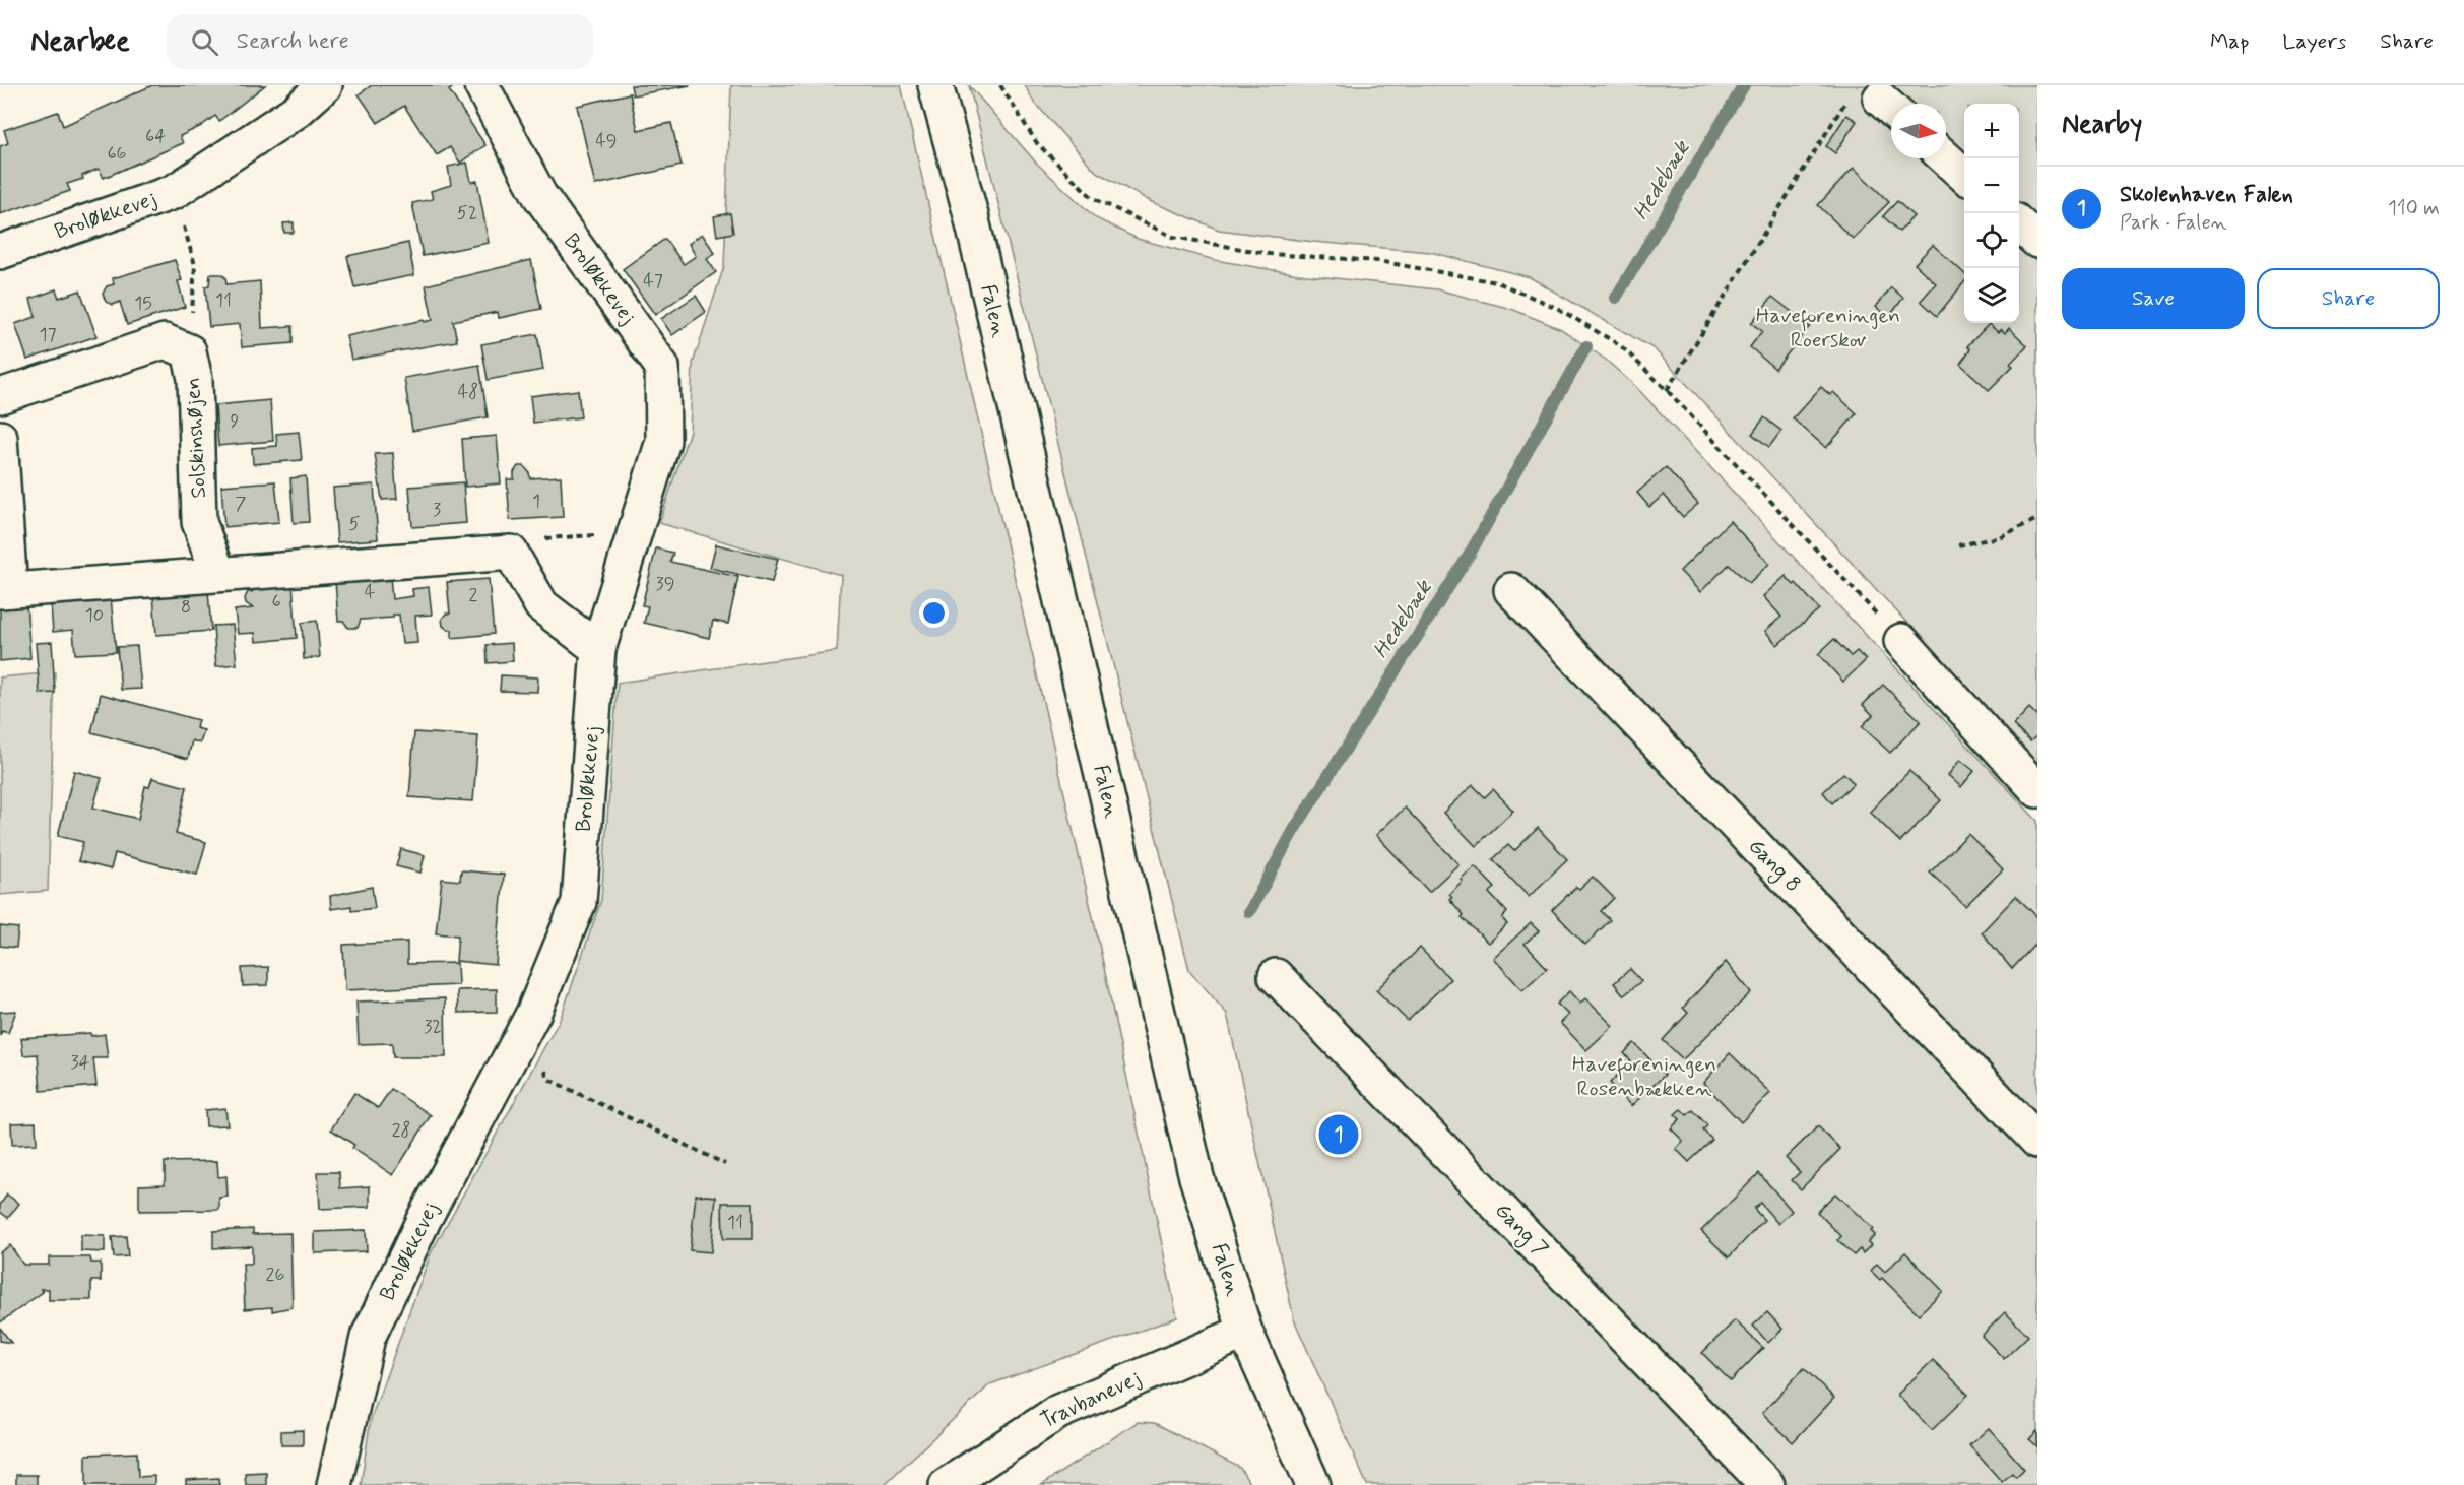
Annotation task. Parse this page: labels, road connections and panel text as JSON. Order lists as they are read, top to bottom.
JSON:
{
  "streets": {
    "street": [
      "Broløkkevej",
      "Falen",
      "Solskinshøjen",
      "Gang 8",
      "Gang 7",
      "Travbanevej"
    ]
  },
  "crossings": [
    ["Falen", "Travbanevej"]
  ],
  "water": ["Hedebæk"],
  "parks": ["Haveforeningen Roerskov", "Haveforeningen Rosenbækken"],
  "house_numbers": [
    "64",
    "49",
    "66",
    "52",
    "47",
    "11",
    "15",
    "17",
    "48",
    "9",
    "1",
    "7",
    "3",
    "5",
    "39",
    "4",
    "2",
    "6",
    "8",
    "10",
    "32",
    "34",
    "28",
    "11",
    "26"
  ],
  "north": "right",
  "page": {
    "header": "Nearbee",
    "search": "Search here",
    "nav": ["Map", "Layers", "Share"],
    "heading": "Nearby",
    "map_buttons": ["+", "−"],
    "list": [
      {
        "mark": "1",
        "name": "Skolenhaven Falen",
        "note": "Park · Falen",
        "value": "110 m"
      }
    ],
    "buttons": ["Save", "Share"],
    "pins": "1"
  }
}
